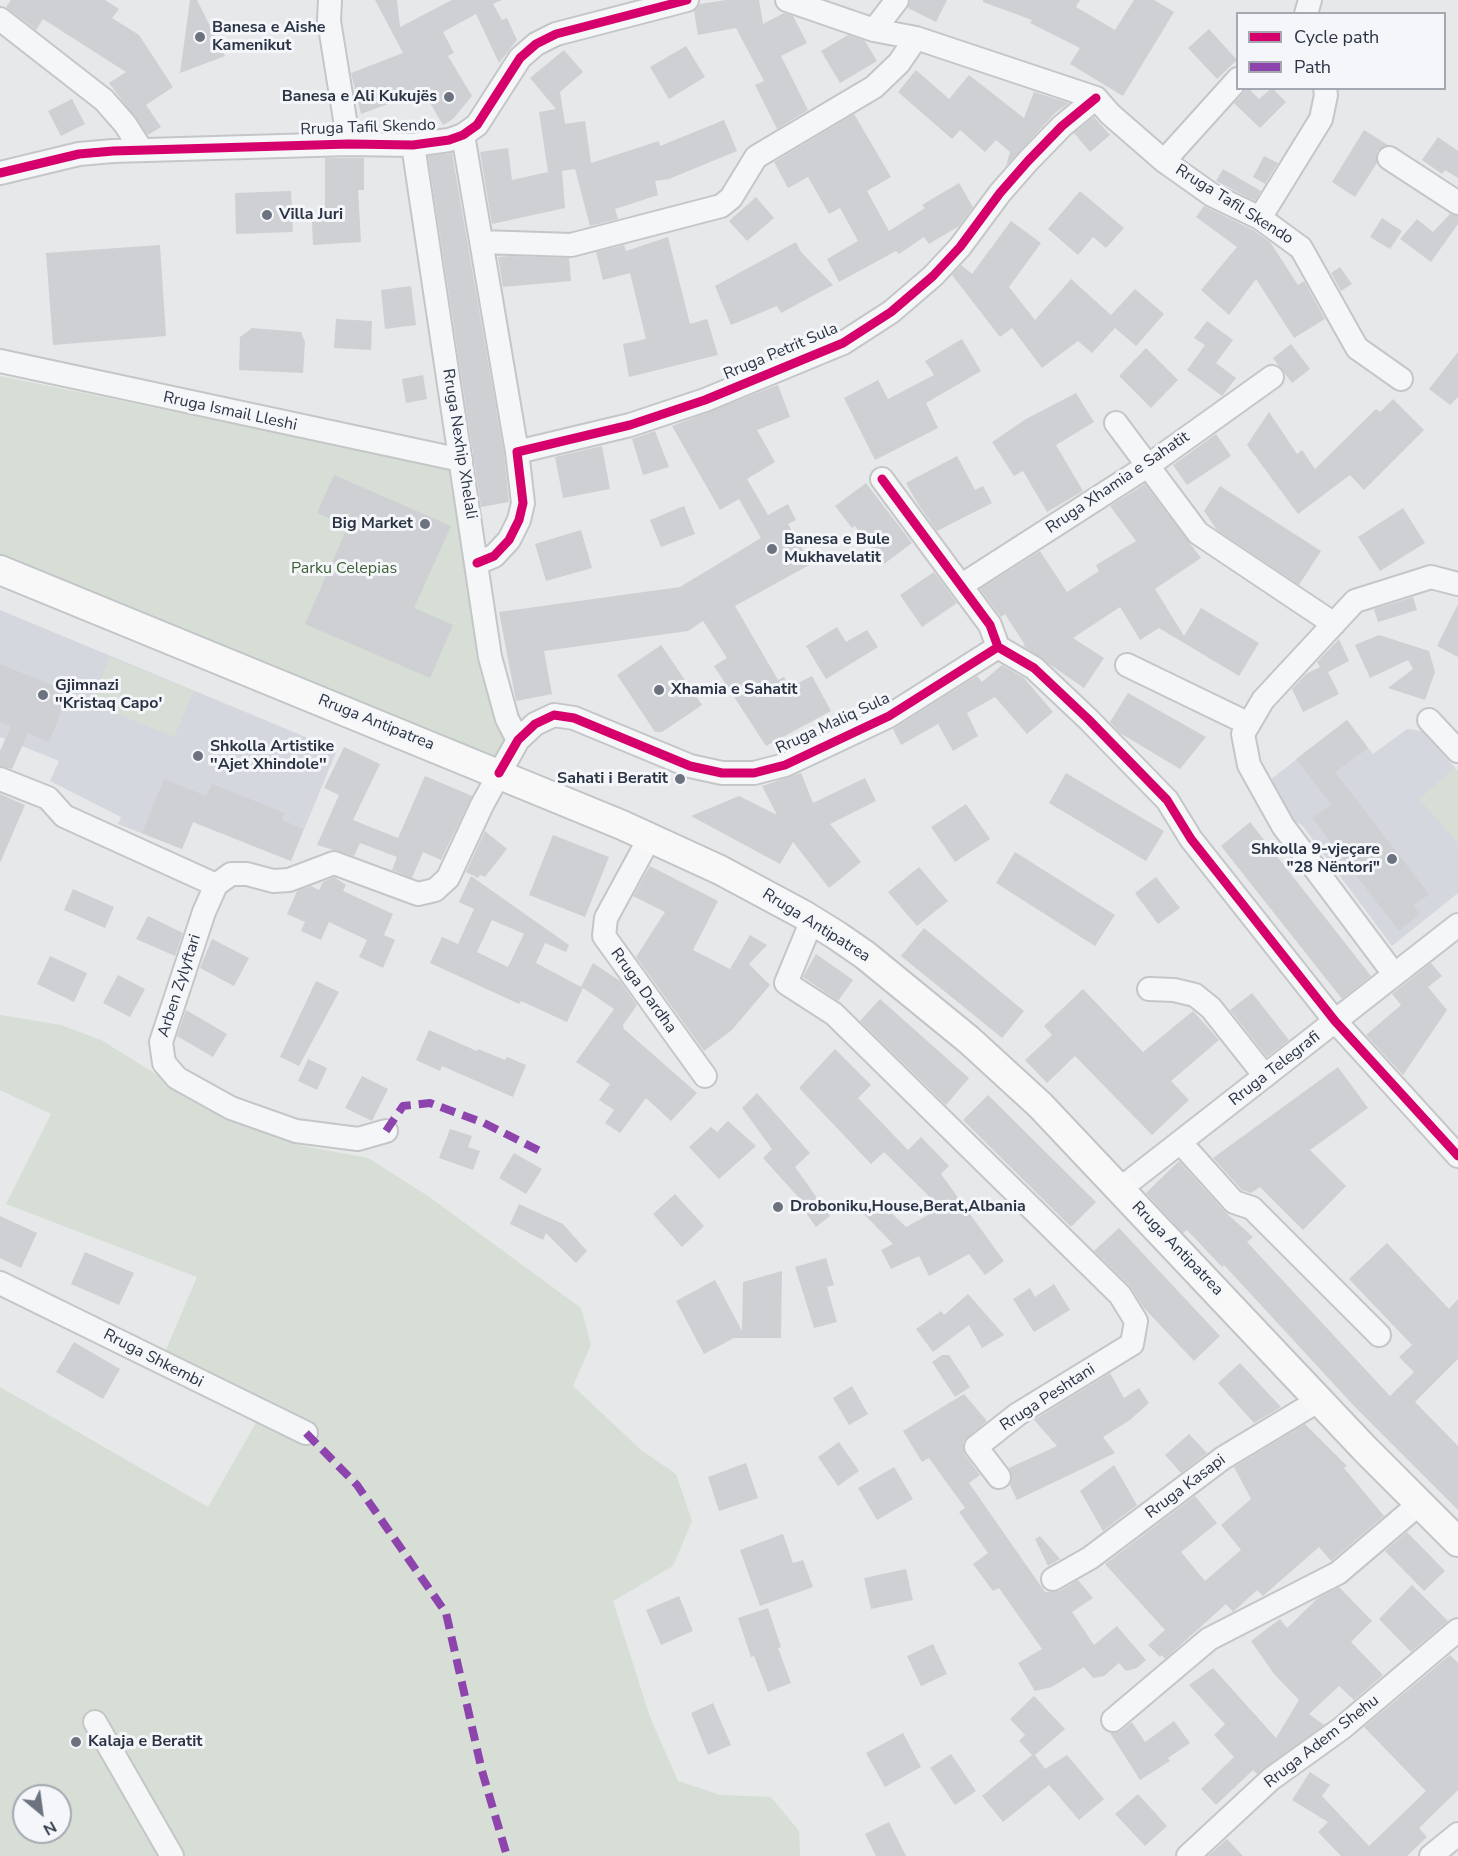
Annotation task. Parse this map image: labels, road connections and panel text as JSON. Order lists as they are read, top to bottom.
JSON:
{
  "streets": {
    "main road": ["Rruga Antipatrea"],
    "street": [
      "Rruga Tafil Skendo",
      "Rruga Petrit Sula",
      "Rruga Ismail Lleshi",
      "Rruga Nexhip Xhelali",
      "Rruga Xhamia e Sahatit",
      "Rruga Maliq Sula",
      "Arben Zylyftari",
      "Rruga Dardha",
      "Rruga Telegrafi",
      "Rruga Shkembi",
      "Rruga Peshtani",
      "Rruga Kasapi",
      "Rruga Adem Shehu"
    ]
  },
  "crossings": [
    ["Rruga Tafil Skendo", "Rruga Petrit Sula"],
    ["Rruga Tafil Skendo", "Rruga Nexhip Xhelali"],
    ["Rruga Ismail Lleshi", "Rruga Nexhip Xhelali"],
    ["Rruga Nexhip Xhelali", "Rruga Maliq Sula"],
    ["Rruga Antipatrea", "Rruga Maliq Sula"],
    ["Rruga Antipatrea", "Rruga Dardha"],
    ["Rruga Antipatrea", "Rruga Telegrafi"],
    ["Rruga Antipatrea", "Rruga Peshtani"],
    ["Rruga Antipatrea", "Rruga Kasapi"]
  ],
  "parks": ["Parku Celepias"],
  "places": [
    "Banesa e Aishe Kamenikut",
    "Banesa e Ali Kukujës",
    "Villa Juri",
    "Big Market",
    "Banesa e Bule Mukhavelatit",
    "Xhamia e Sahatit",
    "Gjimnazi ''Kristaq Capo'",
    "Shkolla Artistike ''Ajet Xhindole''",
    "Sahati i Beratit",
    "Shkolla 9-vjeçare \"28 Nëntori\"",
    "Droboniku,House,Berat,Albania",
    "Kalaja e Beratit"
  ],
  "legend": ["Cycle path", "Path"],
  "north": "bottom right"
}
